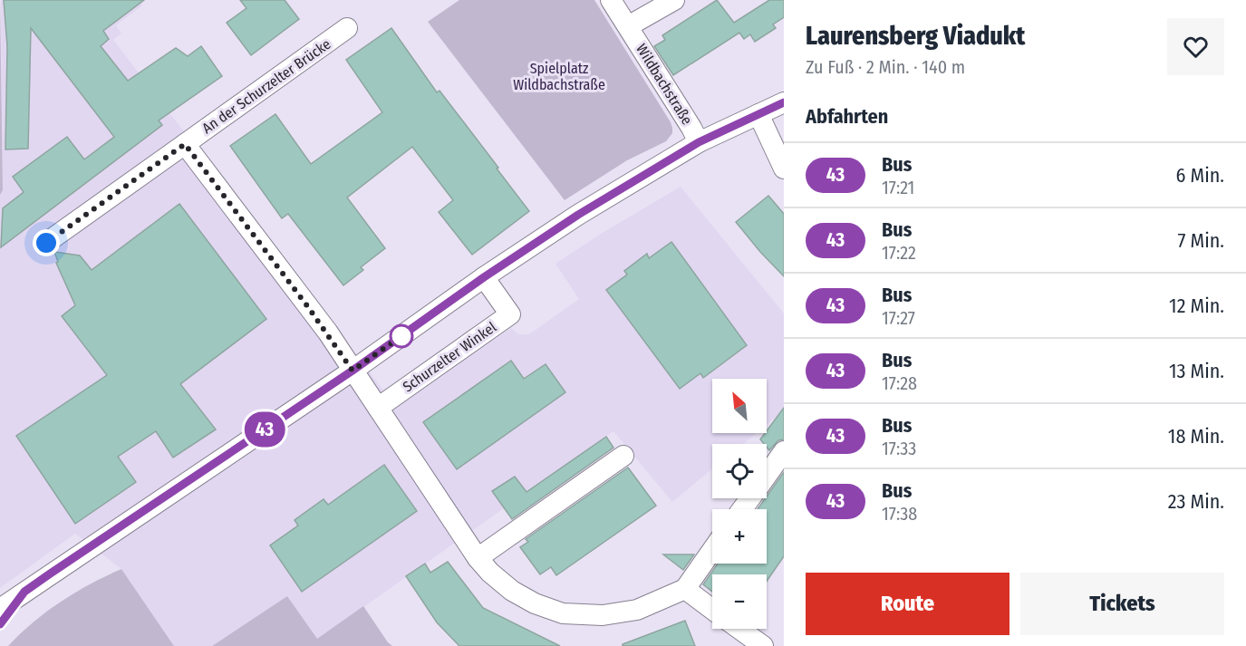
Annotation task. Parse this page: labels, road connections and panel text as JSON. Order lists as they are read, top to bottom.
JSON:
{
  "streets": {
    "street": ["Wildbachstraße", "An der Schurzelter Brücke", "Schurzelter Winkel"]
  },
  "parks": ["Spielplatz Wildbachstraße"],
  "lines": ["bus line 43"],
  "north": "top left",
  "page": {
    "on_map": "43",
    "heading": [
      ["Laurensberg Viadukt", "Zu Fuß · 2 Min. · 140 m"],
      "Abfahrten"
    ],
    "list": [
      {
        "mark": "43",
        "name": "Bus",
        "note": "17:21",
        "value": "6 Min."
      },
      {
        "mark": "43",
        "name": "Bus",
        "note": "17:22",
        "value": "7 Min."
      },
      {
        "mark": "43",
        "name": "Bus",
        "note": "17:27",
        "value": "12 Min."
      },
      {
        "mark": "43",
        "name": "Bus",
        "note": "17:28",
        "value": "13 Min."
      },
      {
        "mark": "43",
        "name": "Bus",
        "note": "17:33",
        "value": "18 Min."
      },
      {
        "mark": "43",
        "name": "Bus",
        "note": "17:38",
        "value": "23 Min."
      }
    ],
    "map_buttons": ["+", "−"],
    "buttons": ["Route", "Tickets"]
  }
}
